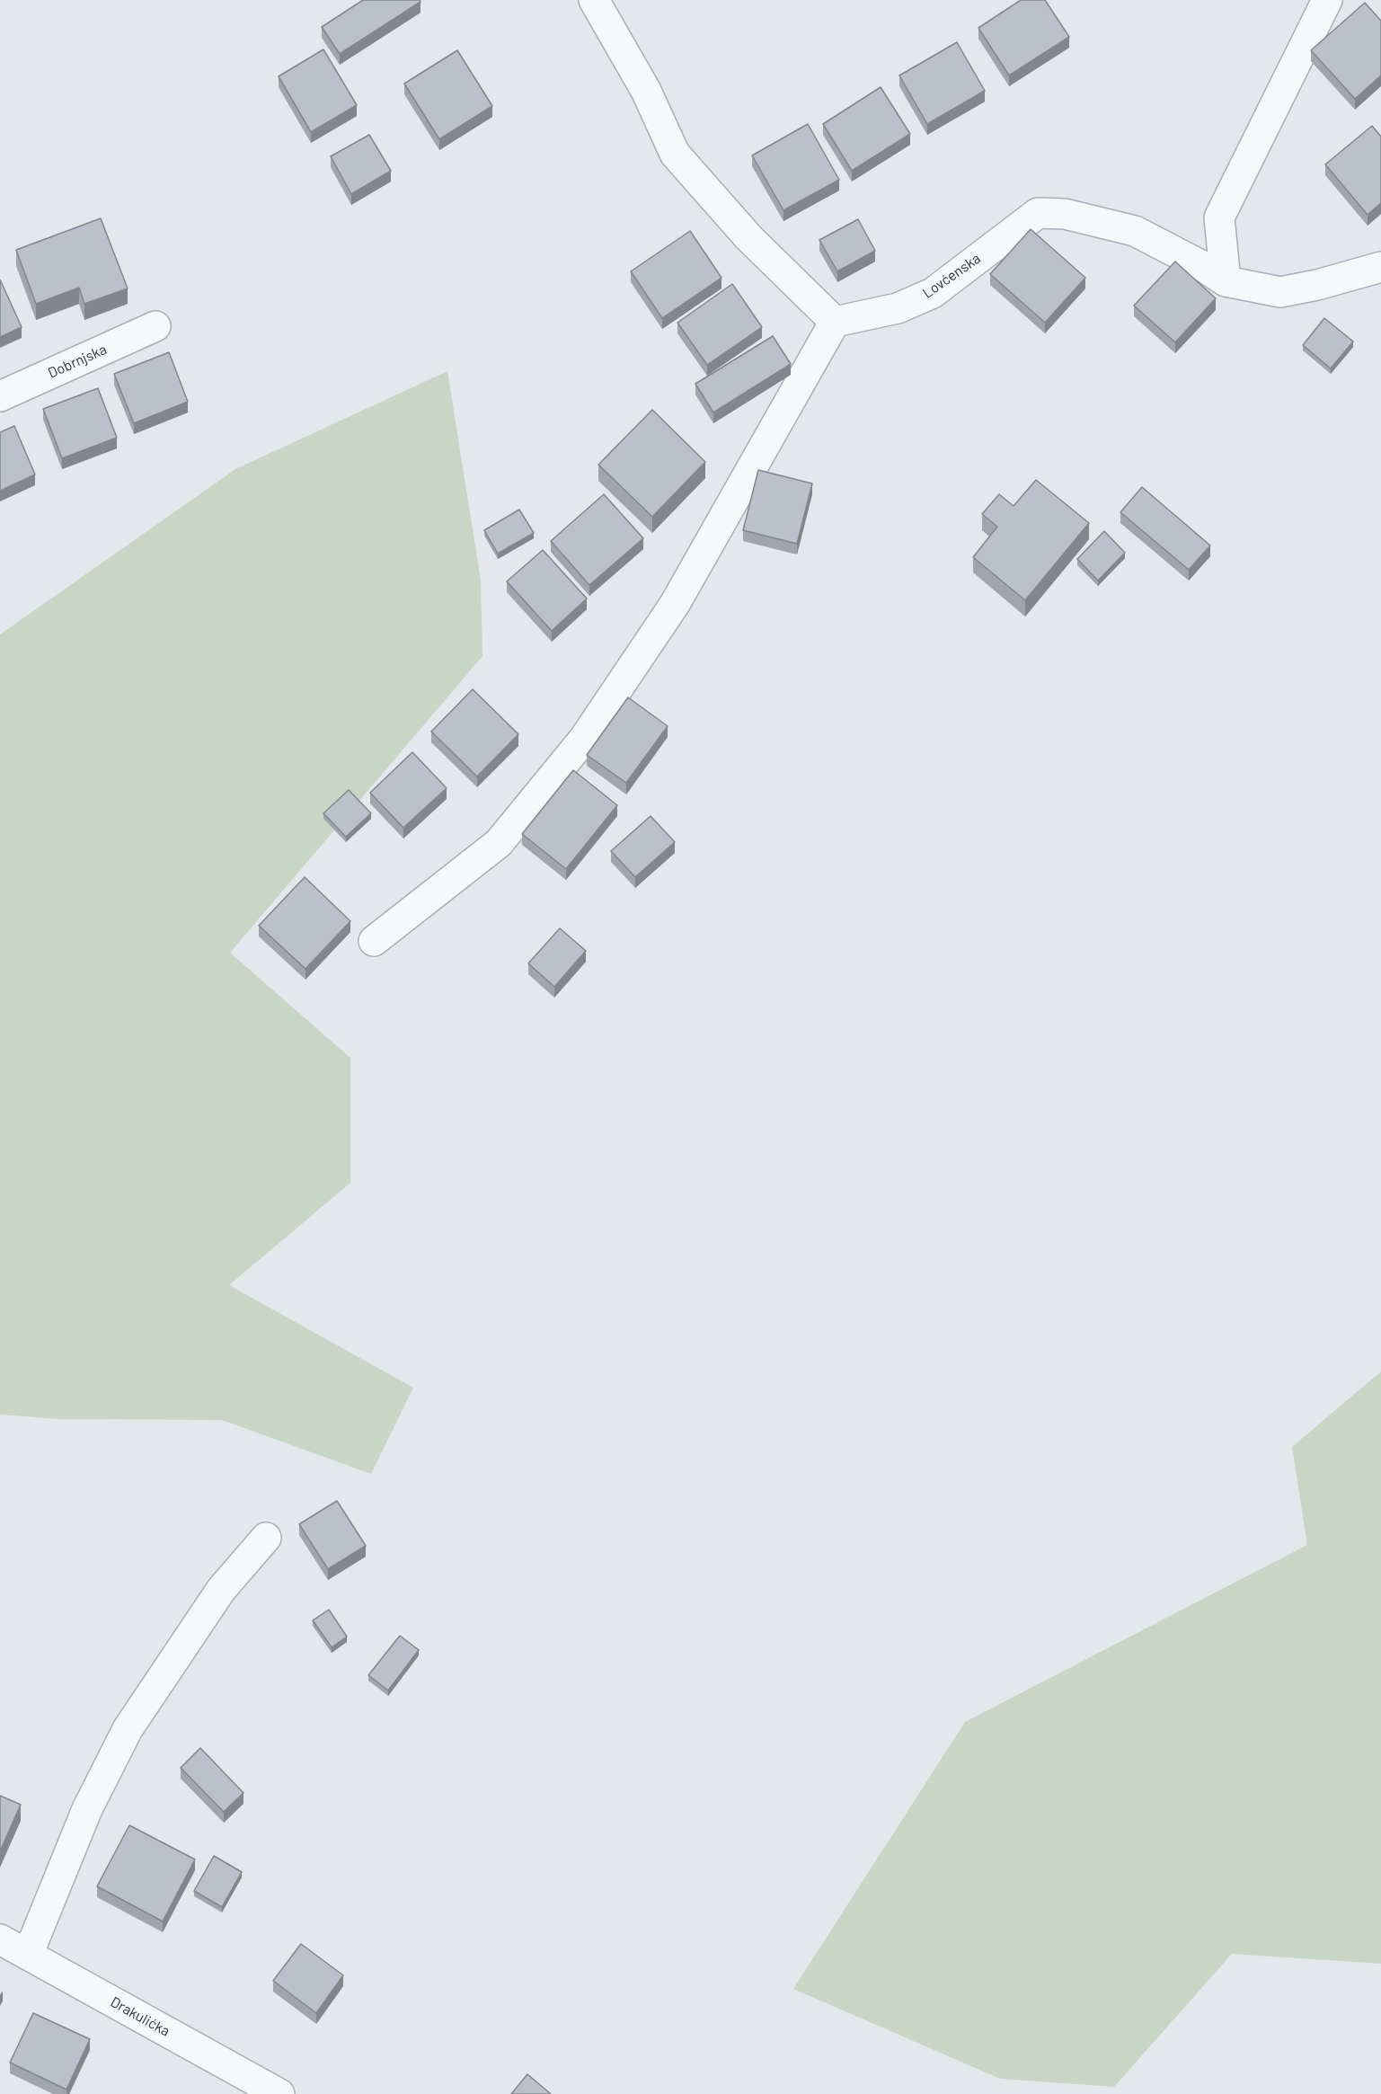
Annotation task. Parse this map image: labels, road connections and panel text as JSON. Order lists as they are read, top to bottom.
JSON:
{
  "streets": {
    "street": ["Lovćenska", "Dobrnjska", "Drakulićka"]
  }
}
